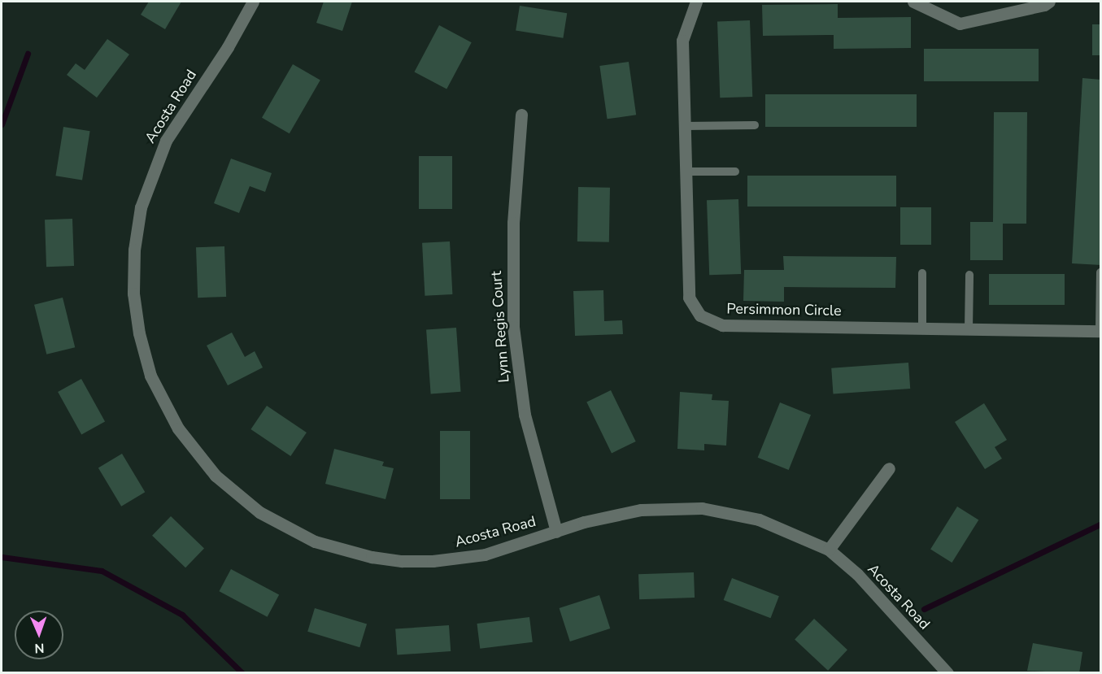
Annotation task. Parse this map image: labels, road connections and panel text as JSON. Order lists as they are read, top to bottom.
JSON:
{
  "streets": {
    "street": ["Acosta Road", "Persimmon Circle", "Lynn Regis Court"]
  },
  "crossings": [
    ["Acosta Road", "Lynn Regis Court"]
  ],
  "north": "bottom"
}
